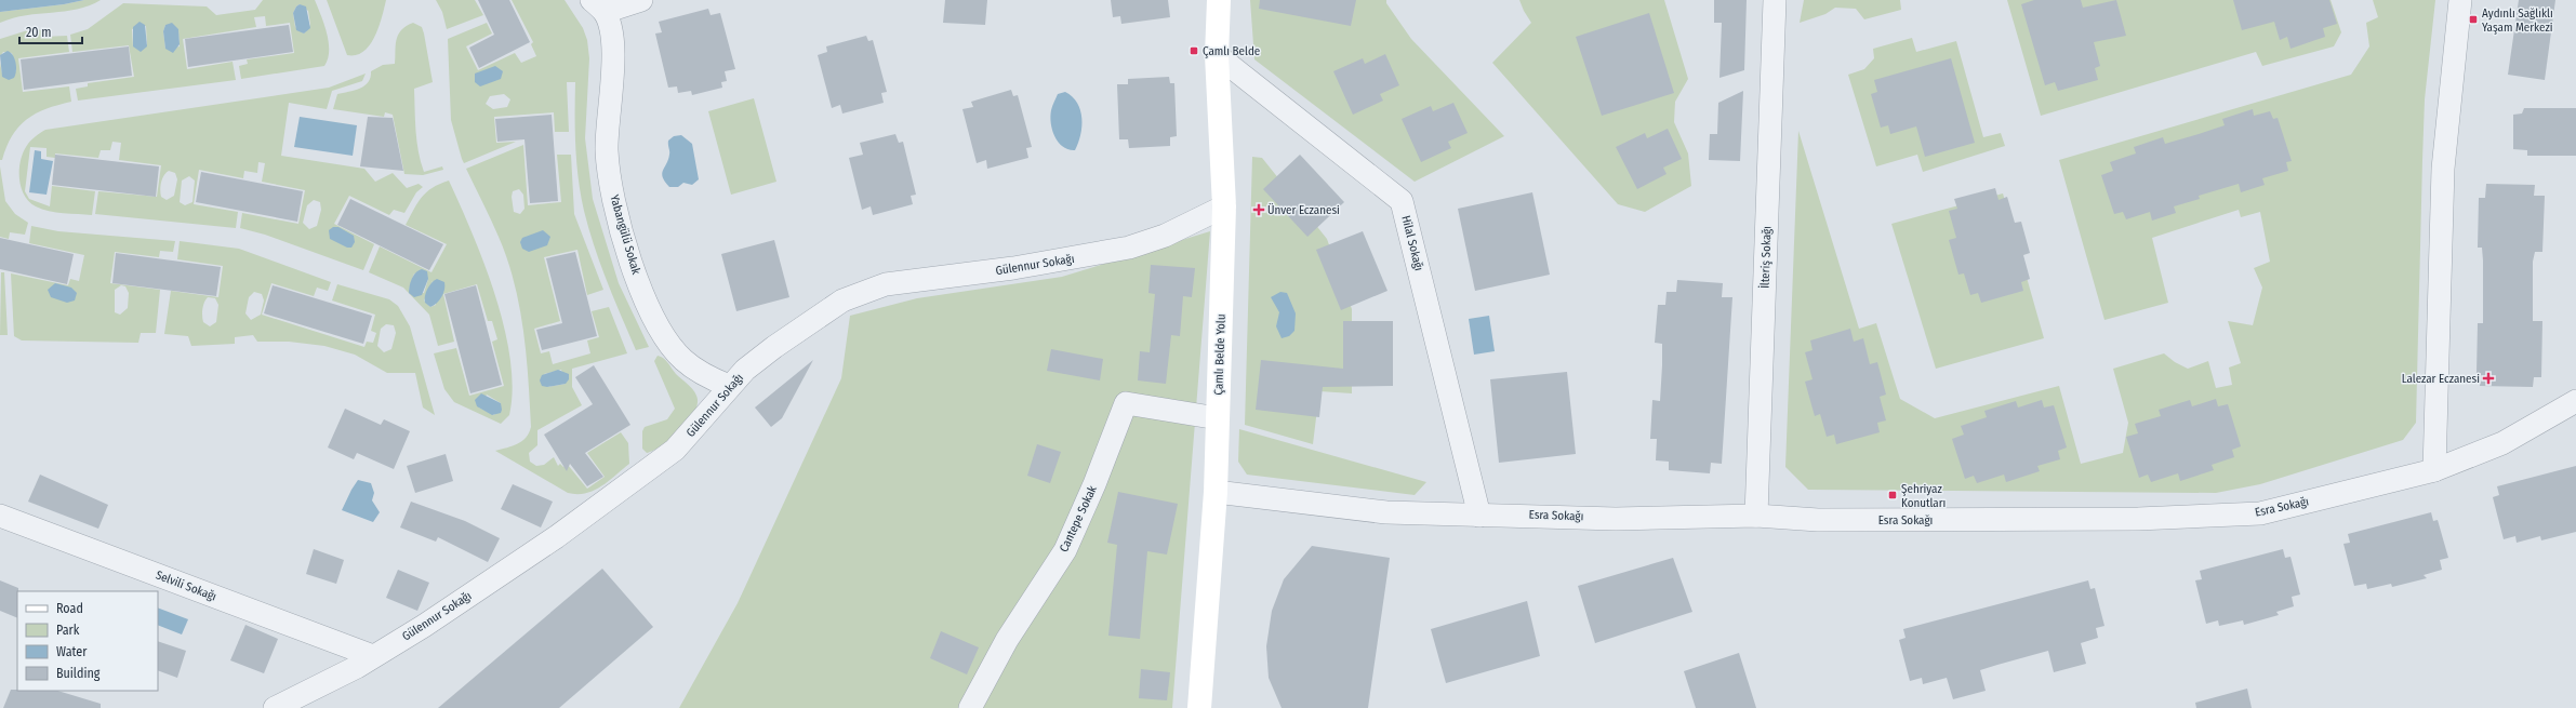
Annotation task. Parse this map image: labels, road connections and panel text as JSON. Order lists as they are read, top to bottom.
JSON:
{
  "streets": {
    "street": [
      "Yabangülü Sokak",
      "Hilal Sokağı",
      "İlteriş Sokağı",
      "Gülennur Sokağı",
      "Çamlı Belde Yolu",
      "Esra Sokağı",
      "Cantepe Sokak",
      "Selvili Sokağı"
    ]
  },
  "crossings": [
    ["Yabangülü Sokak", "Gülennur Sokağı"],
    ["Hilal Sokağı", "Çamlı Belde Yolu"],
    ["Hilal Sokağı", "Esra Sokağı"],
    ["İlteriş Sokağı", "Esra Sokağı"],
    ["Gülennur Sokağı", "Çamlı Belde Yolu"],
    ["Gülennur Sokağı", "Selvili Sokağı"],
    ["Çamlı Belde Yolu", "Esra Sokağı"],
    ["Çamlı Belde Yolu", "Cantepe Sokak"]
  ],
  "places": {
    "transit": ["Aydınlı Sağlıklı Yaşam Merkezi", "Çamlı Belde", "Şehriyaz Konutları"],
    "health": ["Ünver Eczanesi", "Lalezar Eczanesi"]
  },
  "legend": [
    "Road",
    "Park",
    "Water",
    "Building"
  ],
  "scale_bar": "20 m"
}
